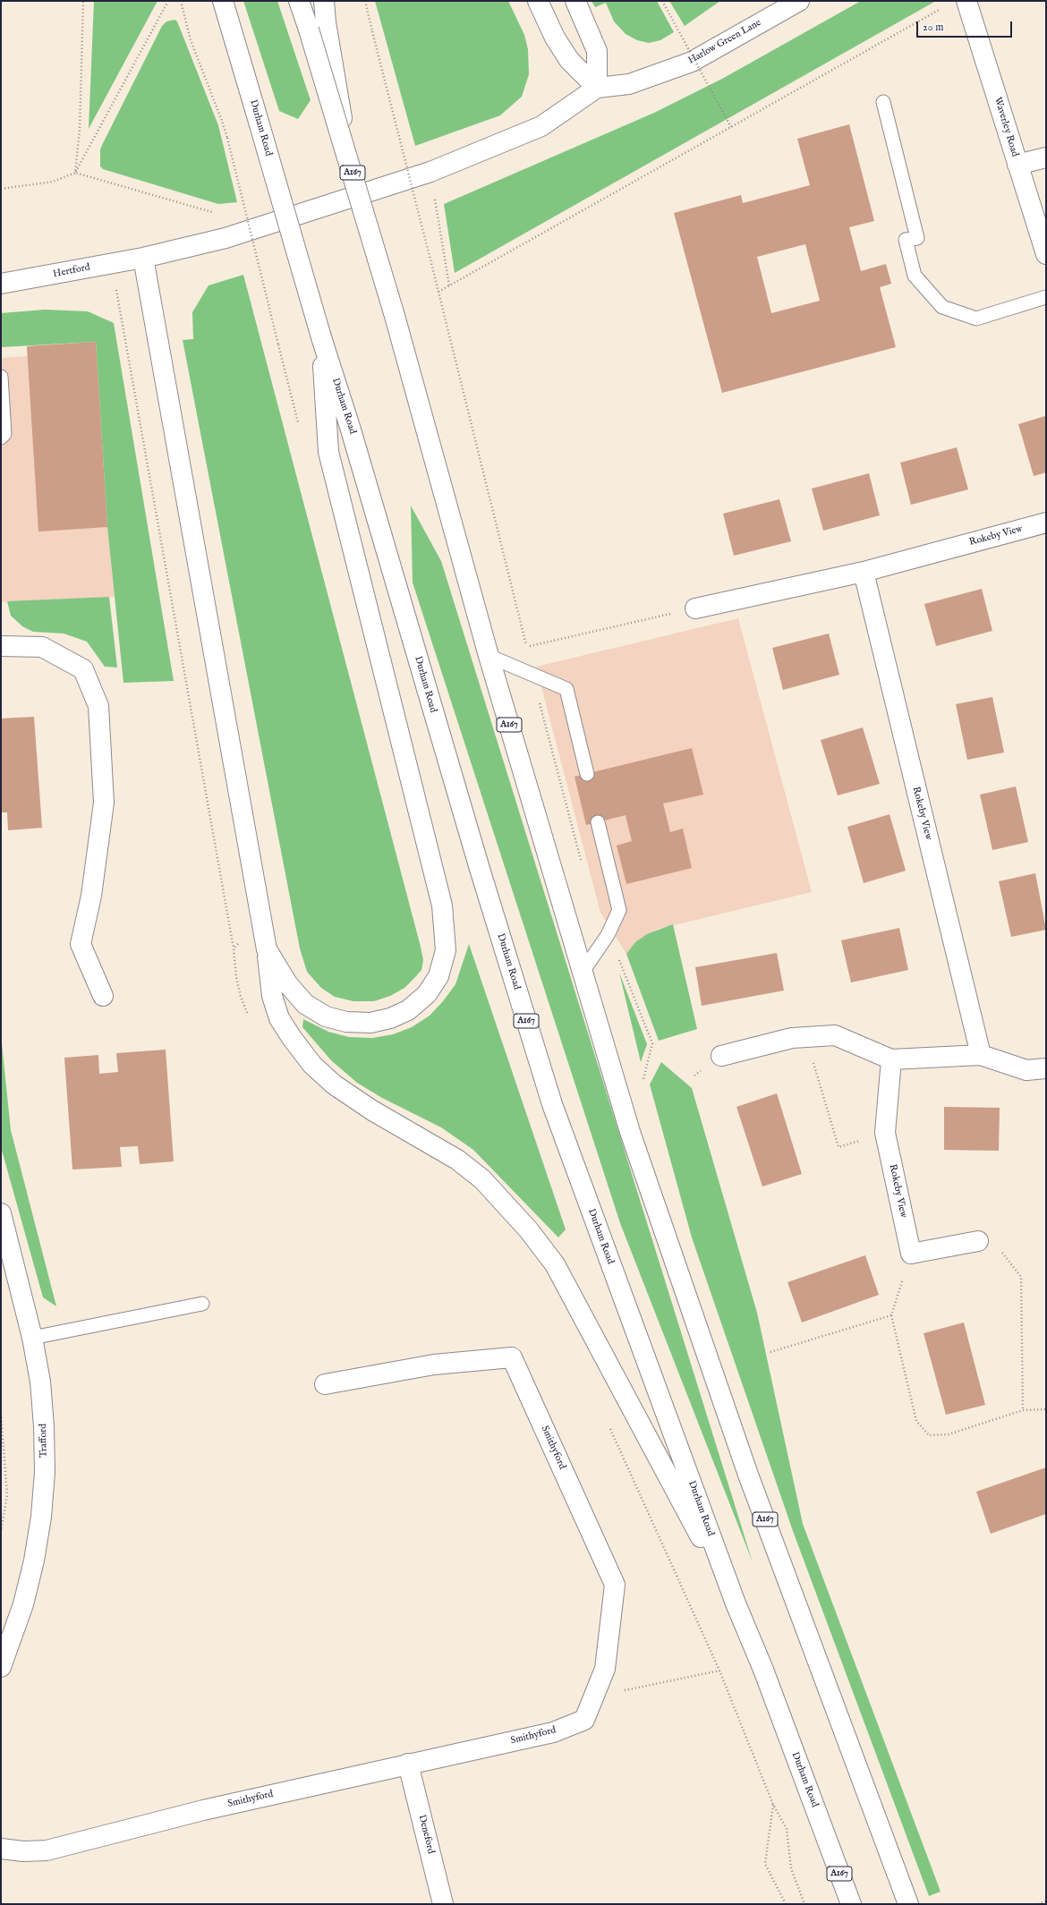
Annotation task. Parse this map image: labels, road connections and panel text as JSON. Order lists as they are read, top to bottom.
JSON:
{
  "streets": {
    "main road": [
      "Harlow Green Lane",
      "Waverley Road",
      "Durham Road",
      "A167",
      "Hertford",
      "Rokeby View",
      "Trafford",
      "Smithyford",
      "Deneford"
    ]
  },
  "crossings": [
    ["Harlow Green Lane", "Hertford"],
    ["Smithyford", "Deneford"]
  ],
  "scale_bar": "20 m"
}
